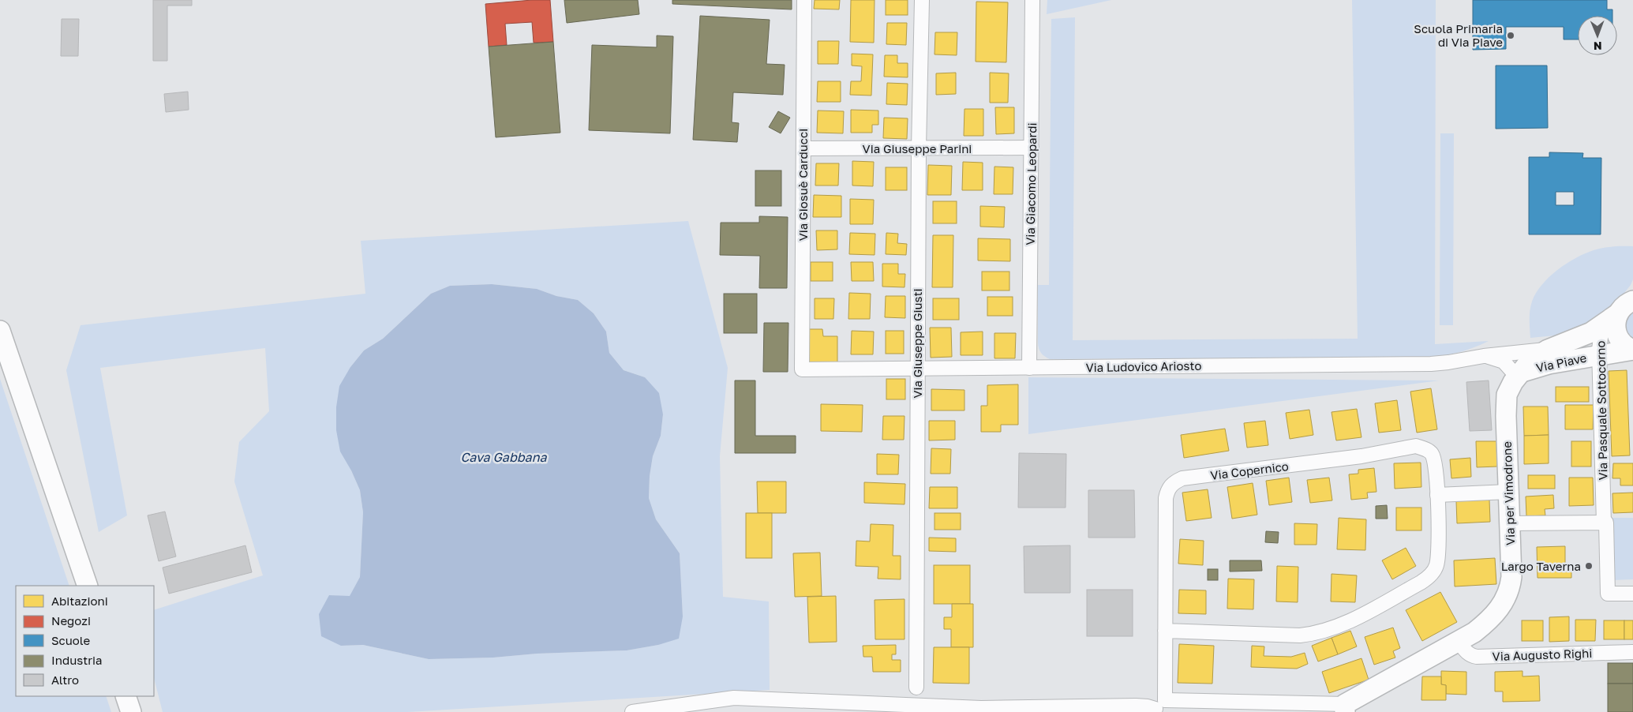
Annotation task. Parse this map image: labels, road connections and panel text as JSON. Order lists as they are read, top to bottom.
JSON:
{
  "streets": {
    "street": [
      "Via Giuseppe Parini",
      "Via Giacomo Leopardi",
      "Via Giosuè Carducci",
      "Via Giuseppe Giusti",
      "Via Piave",
      "Via Ludovico Ariosto",
      "Via Pasquale Sottocorno",
      "Via Copernico",
      "Via per Vimodrone",
      "Via Augusto Righi"
    ]
  },
  "crossings": [
    ["Via Giuseppe Parini", "Via Giacomo Leopardi"],
    ["Via Giuseppe Parini", "Via Giosuè Carducci"],
    ["Via Giuseppe Parini", "Via Giuseppe Giusti"],
    ["Via Giacomo Leopardi", "Via Ludovico Ariosto"],
    ["Via Giosuè Carducci", "Via Ludovico Ariosto"],
    ["Via Giuseppe Giusti", "Via Ludovico Ariosto"],
    ["Via Piave", "Via Ludovico Ariosto"],
    ["Via Piave", "Via Pasquale Sottocorno"],
    ["Via Piave", "Via per Vimodrone"],
    ["Via Ludovico Ariosto", "Via per Vimodrone"],
    ["Via per Vimodrone", "Via Augusto Righi"]
  ],
  "water": ["Cava Gabbana"],
  "places": ["Scuola Primaria di Via Piave", "Largo Taverna"],
  "legend": [
    "Abitazioni",
    "Negozi",
    "Scuole",
    "Industria",
    "Altro"
  ],
  "north": "bottom"
}
